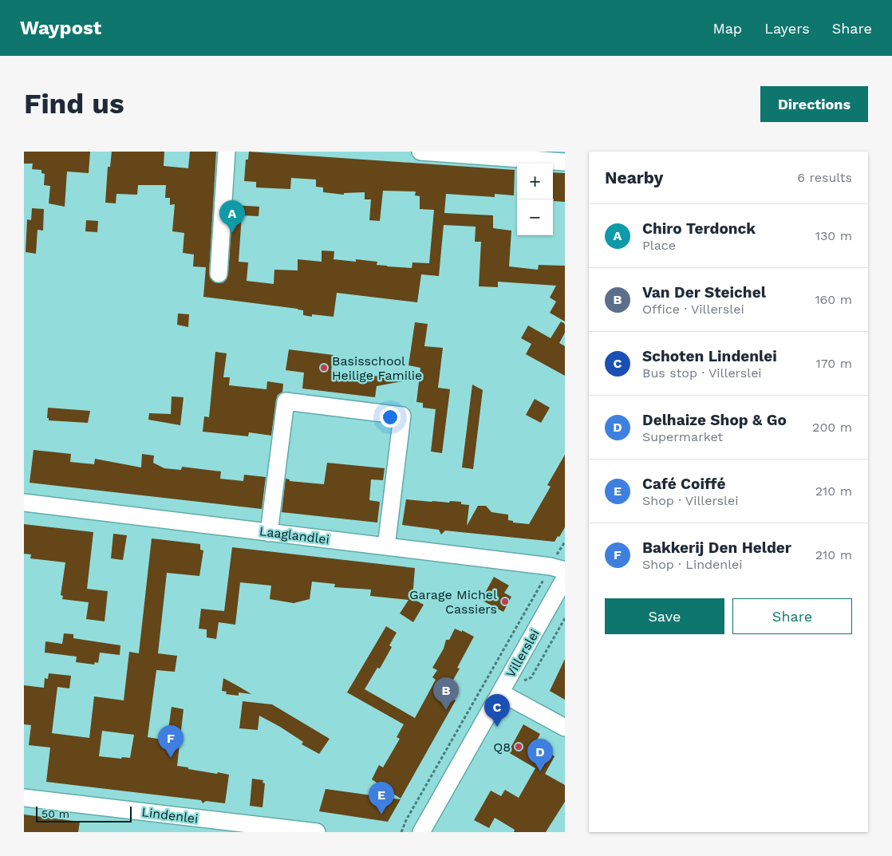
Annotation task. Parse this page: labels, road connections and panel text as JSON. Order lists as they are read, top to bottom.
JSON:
{
  "streets": {
    "street": ["Laaglandlei", "Villerslei", "Lindenlei"]
  },
  "places": ["Basisschool Heilige Familie", "Garage Michel Cassiers", "Q8"],
  "scale_bar": "50 m",
  "page": {
    "header": "Waypost",
    "nav": ["Map", "Layers", "Share"],
    "buttons": [
      "Directions",
      ["Save", "Share"]
    ],
    "title": "Find us",
    "heading": ["Nearby", "6 results"],
    "map_buttons": ["+", "−"],
    "pins": [
      "A",
      "B",
      "C",
      "F",
      "D",
      "E"
    ],
    "list": [
      {
        "mark": "A",
        "name": "Chiro Terdonck",
        "note": "Place",
        "value": "130 m"
      },
      {
        "mark": "B",
        "name": "Van Der Steichel",
        "note": "Office · Villerslei",
        "value": "160 m"
      },
      {
        "mark": "C",
        "name": "Schoten Lindenlei",
        "note": "Bus stop · Villerslei",
        "value": "170 m"
      },
      {
        "mark": "D",
        "name": "Delhaize Shop & Go",
        "note": "Supermarket",
        "value": "200 m"
      },
      {
        "mark": "E",
        "name": "Café Coiffé",
        "note": "Shop · Villerslei",
        "value": "210 m"
      },
      {
        "mark": "F",
        "name": "Bakkerij Den Helder",
        "note": "Shop · Lindenlei",
        "value": "210 m"
      }
    ],
    "scale": "50 m"
  }
}
